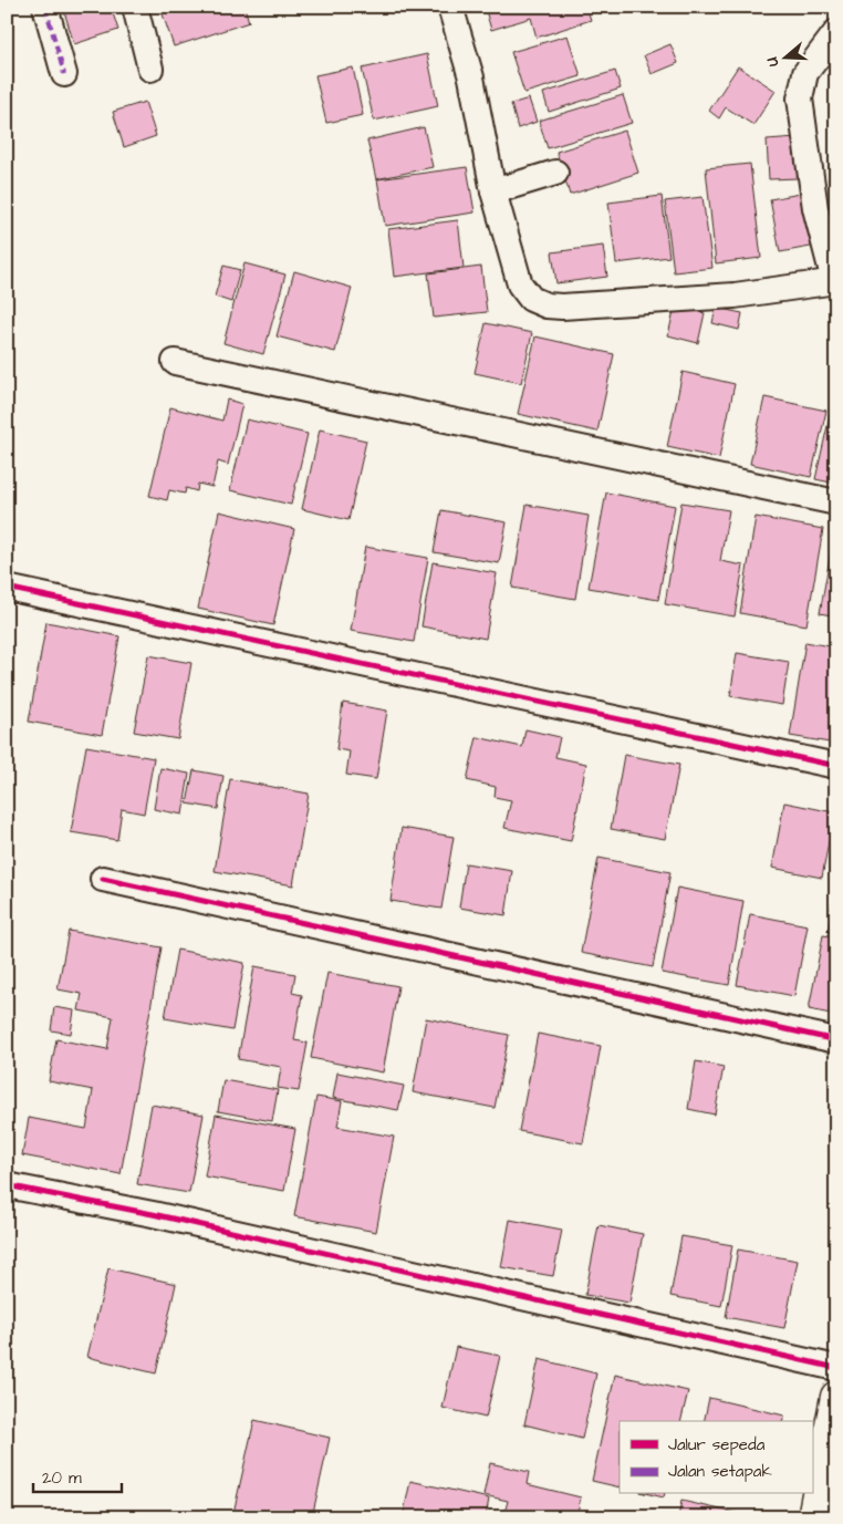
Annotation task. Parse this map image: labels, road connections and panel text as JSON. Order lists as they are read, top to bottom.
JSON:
{
  "legend": ["Jalur sepeda", "Jalan setapak"],
  "scale_bar": "20 m",
  "north": "left"
}
